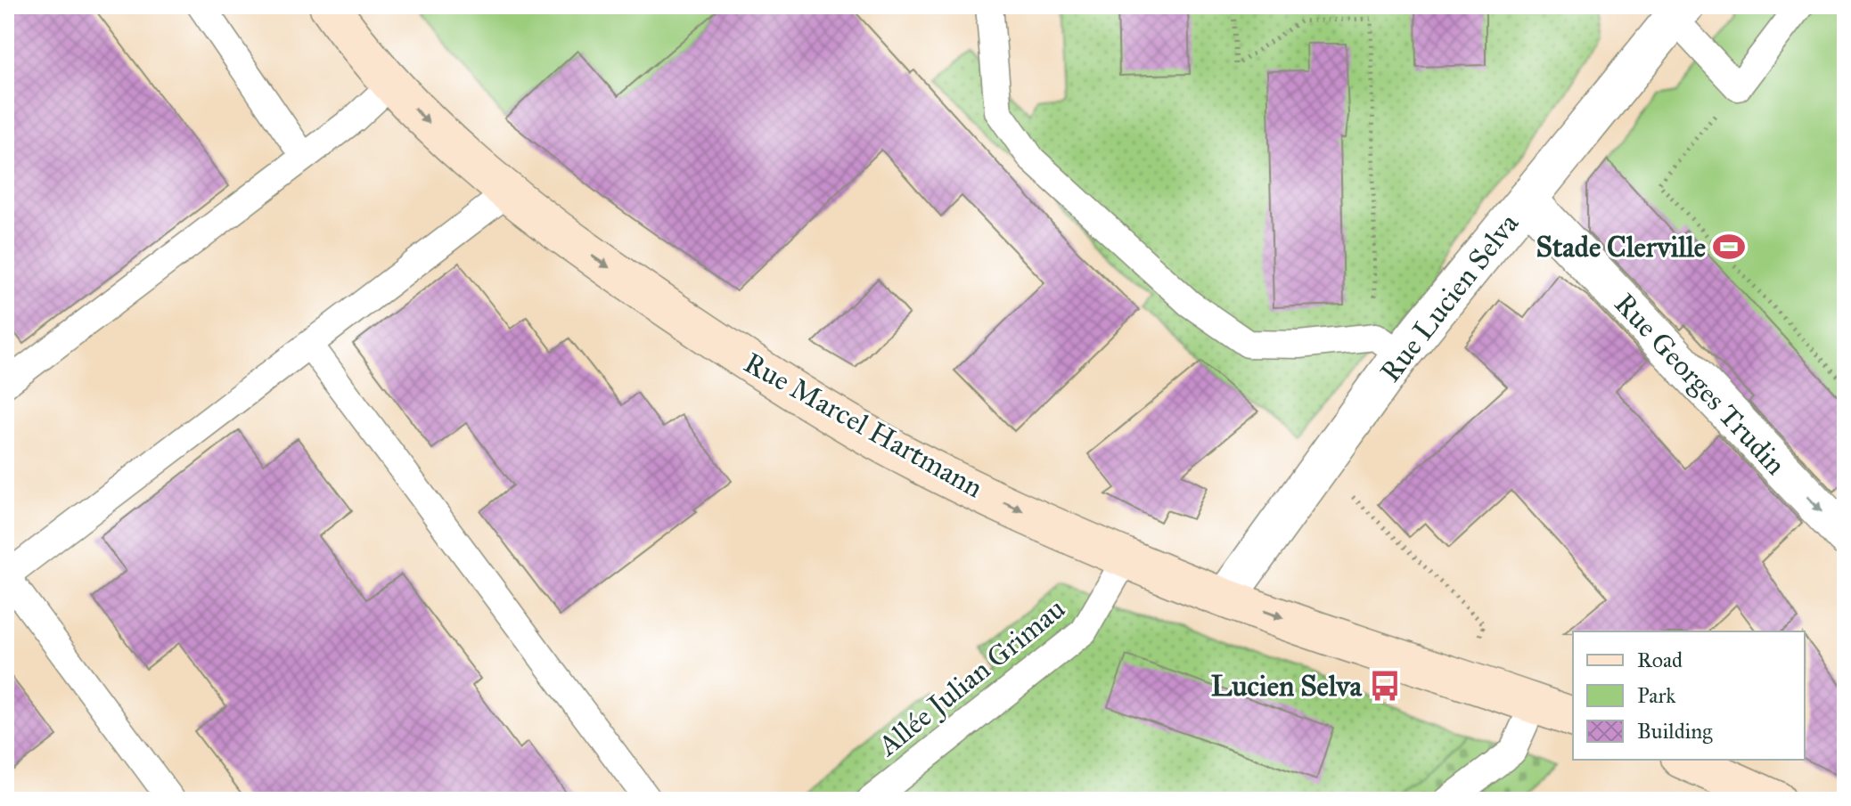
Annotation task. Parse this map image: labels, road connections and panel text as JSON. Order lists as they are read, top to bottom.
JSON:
{
  "streets": {
    "main road": ["Rue Marcel Hartmann"],
    "street": ["Rue Lucien Selva", "Rue Georges Trudin"],
    "lane": ["Allée Julian Grimau"]
  },
  "crossings": [
    ["Rue Lucien Selva", "Rue Georges Trudin"],
    ["Rue Lucien Selva", "Rue Marcel Hartmann"],
    ["Rue Marcel Hartmann", "Allée Julian Grimau"]
  ],
  "one_way": ["Rue Georges Trudin", "Rue Marcel Hartmann"],
  "places": {
    "sports": ["Stade Clerville"],
    "bus stop": ["Lucien Selva"]
  },
  "legend": ["Road", "Park", "Building"]
}
